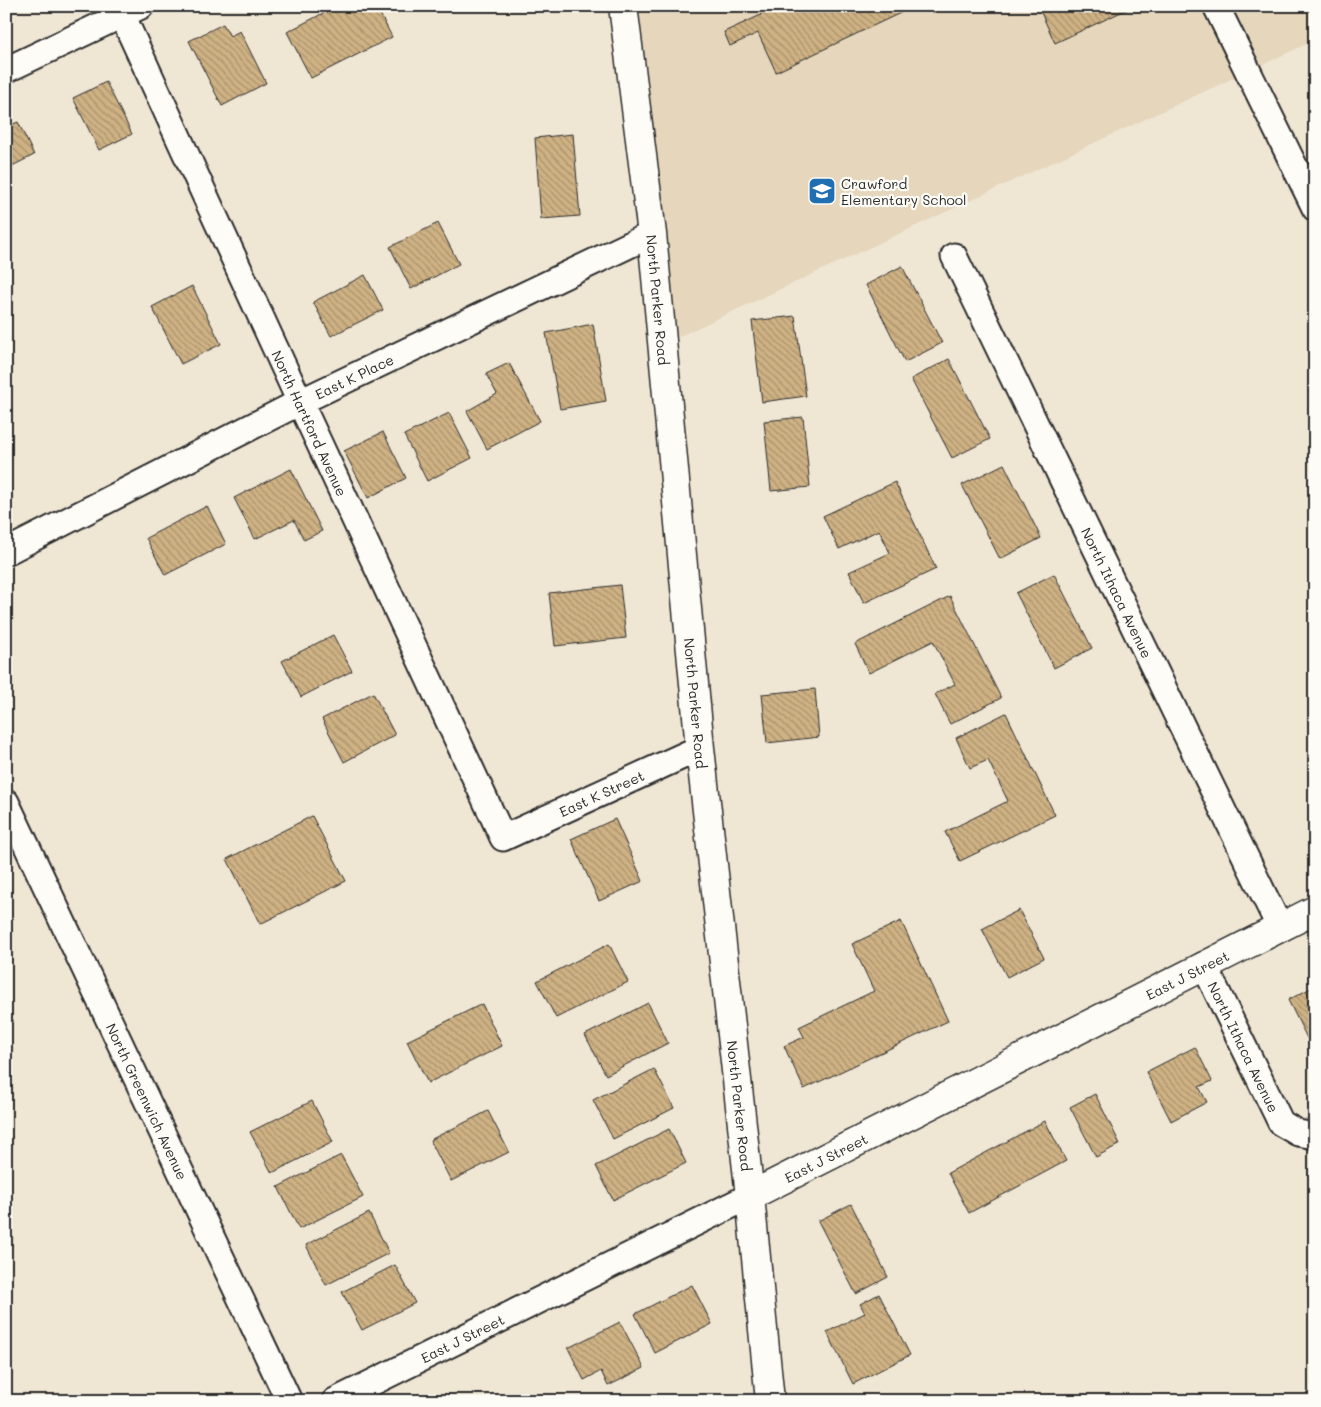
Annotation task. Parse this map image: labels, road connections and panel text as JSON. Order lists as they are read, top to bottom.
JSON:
{
  "streets": {
    "street": [
      "North Parker Road",
      "East K Place",
      "North Hartford Avenue",
      "North Ithaca Avenue",
      "East K Street",
      "East J Street",
      "North Greenwich Avenue"
    ]
  },
  "crossings": [
    ["North Parker Road", "East K Place"],
    ["North Parker Road", "East K Street"],
    ["North Parker Road", "East J Street"],
    ["East K Place", "North Hartford Avenue"],
    ["North Hartford Avenue", "East K Street"],
    ["North Ithaca Avenue", "East J Street"]
  ],
  "places": {
    "school or university": ["Crawford Elementary School"]
  }
}
